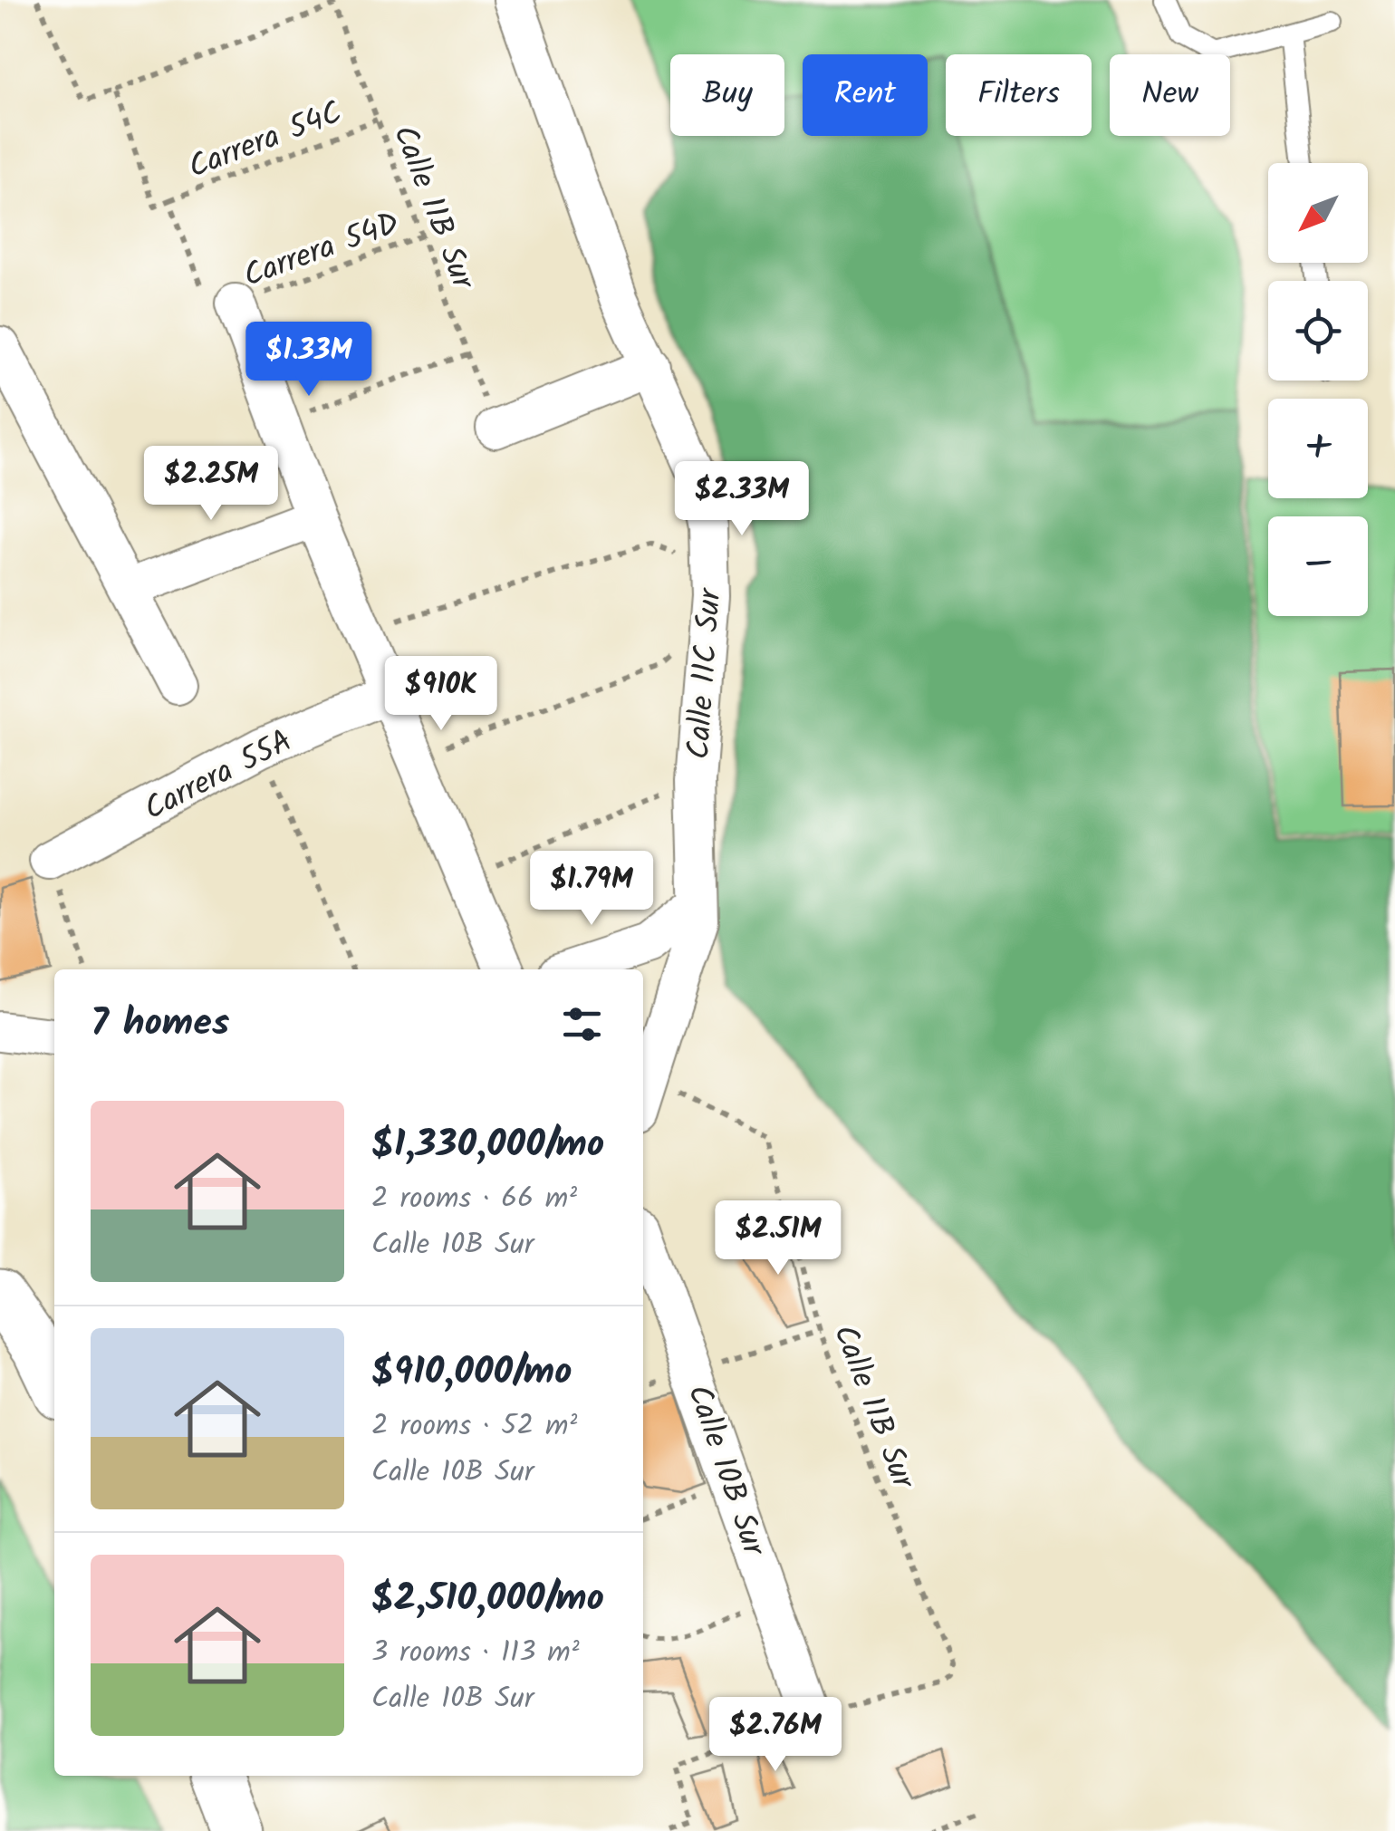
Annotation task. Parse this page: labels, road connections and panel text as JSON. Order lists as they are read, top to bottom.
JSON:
{
  "streets": {
    "street": ["Calle 11C Sur", "Carrera 55A", "Calle 10B Sur"],
    "path": ["Carrera 54C", "Calle 11B Sur", "Carrera 54D"]
  },
  "crossings": [
    ["Carrera 54C", "Calle 11B Sur"],
    ["Calle 11B Sur", "Carrera 54D"],
    ["Calle 11B Sur", "Calle 11C Sur"],
    ["Calle 11B Sur", "Calle 10B Sur"]
  ],
  "north": "bottom left",
  "page": {
    "chip": [
      "Buy",
      "Rent",
      "Filters",
      "New"
    ],
    "map_buttons": ["+", "−"],
    "price": [
      "$1.33M",
      "$2.25M",
      "$2.33M",
      "$910K",
      "$1.79M",
      "$2.51M",
      "$2.76M"
    ],
    "heading": "7 homes",
    "list": [
      {
        "name": "$1,330,000/mo",
        "note": "2 rooms · 66 m² · Calle 10B Sur"
      },
      {
        "name": "$910,000/mo",
        "note": "2 rooms · 52 m² · Calle 10B Sur"
      },
      {
        "name": "$2,510,000/mo",
        "note": "3 rooms · 113 m² · Calle 10B Sur"
      }
    ]
  }
}
